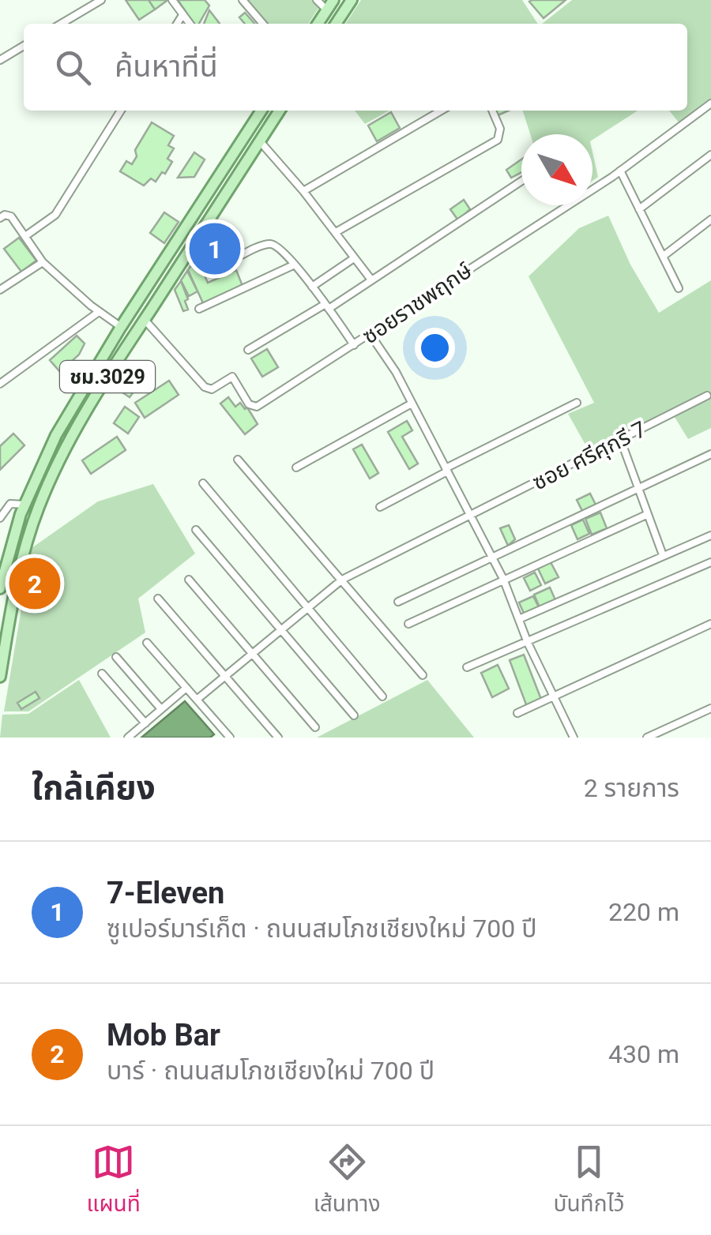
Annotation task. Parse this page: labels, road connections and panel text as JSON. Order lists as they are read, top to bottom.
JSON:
{
  "streets": {
    "main road": ["ชม.3029"],
    "street": ["ซอยราชพฤกษ์", "ซอย ศรีศุกรี 7"]
  },
  "crossings": [
    ["ซอยราชพฤกษ์", "ชม.3029"]
  ],
  "north": "bottom right",
  "page": {
    "search": "ค้นหาที่นี่",
    "pins": ["1", "2"],
    "heading": ["ใกล้เคียง", "2 รายการ"],
    "list": [
      {
        "mark": "1",
        "name": "7-Eleven",
        "note": "ซูเปอร์มาร์เก็ต · ถนนสมโภชเชียงใหม่ 700 ปี",
        "value": "220 m"
      },
      {
        "mark": "2",
        "name": "Mob Bar",
        "note": "บาร์ · ถนนสมโภชเชียงใหม่ 700 ปี",
        "value": "430 m"
      }
    ],
    "nav": ["แผนที่", "เส้นทาง", "บันทึกไว้"]
  }
}
